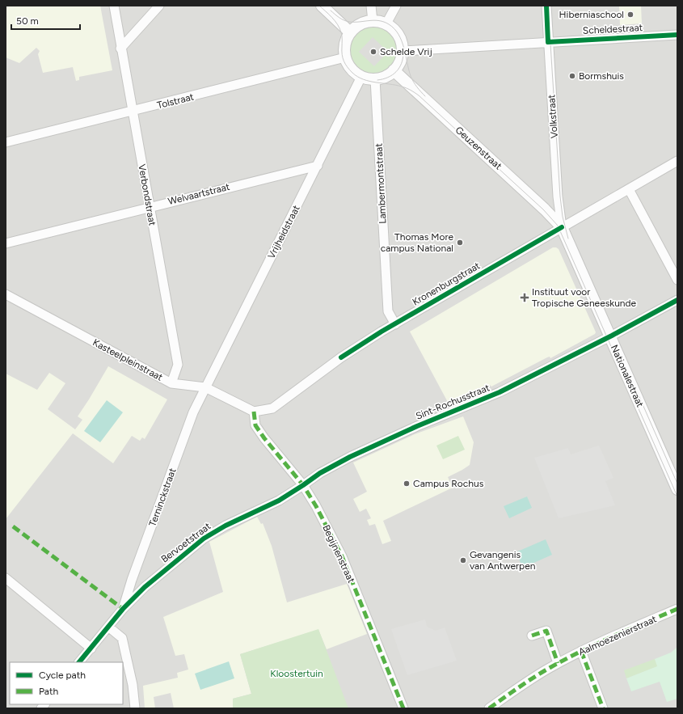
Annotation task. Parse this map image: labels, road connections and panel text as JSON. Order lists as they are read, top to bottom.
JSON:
{
  "streets": {
    "street": [
      "Scheldestraat",
      "Tolstraat",
      "Volkstraat",
      "Geuzenstraat",
      "Lambermontstraat",
      "Welvaartstraat",
      "Verbondstraat",
      "Vrijheidstraat",
      "Kronenburgstraat",
      "Kasteelpleinstraat",
      "Nationalestraat",
      "Sint-Rochusstraat",
      "Terninckstraat",
      "Bervoetstraat",
      "Begijnenstraat",
      "Aalmoezenierstraat"
    ]
  },
  "crossings": [
    ["Scheldestraat", "Tolstraat"],
    ["Scheldestraat", "Volkstraat"],
    ["Scheldestraat", "Geuzenstraat"],
    ["Scheldestraat", "Lambermontstraat"],
    ["Scheldestraat", "Vrijheidstraat"],
    ["Tolstraat", "Geuzenstraat"],
    ["Tolstraat", "Lambermontstraat"],
    ["Tolstraat", "Verbondstraat"],
    ["Tolstraat", "Vrijheidstraat"],
    ["Volkstraat", "Geuzenstraat"],
    ["Volkstraat", "Kronenburgstraat"],
    ["Volkstraat", "Nationalestraat"],
    ["Geuzenstraat", "Lambermontstraat"],
    ["Geuzenstraat", "Vrijheidstraat"],
    ["Geuzenstraat", "Kronenburgstraat"],
    ["Geuzenstraat", "Nationalestraat"],
    ["Lambermontstraat", "Vrijheidstraat"],
    ["Lambermontstraat", "Kronenburgstraat"],
    ["Welvaartstraat", "Verbondstraat"],
    ["Welvaartstraat", "Vrijheidstraat"],
    ["Verbondstraat", "Kasteelpleinstraat"],
    ["Vrijheidstraat", "Kasteelpleinstraat"],
    ["Vrijheidstraat", "Terninckstraat"],
    ["Kronenburgstraat", "Kasteelpleinstraat"],
    ["Kronenburgstraat", "Nationalestraat"],
    ["Kronenburgstraat", "Begijnenstraat"],
    ["Kasteelpleinstraat", "Terninckstraat"],
    ["Kasteelpleinstraat", "Begijnenstraat"],
    ["Nationalestraat", "Sint-Rochusstraat"],
    ["Sint-Rochusstraat", "Bervoetstraat"],
    ["Sint-Rochusstraat", "Begijnenstraat"],
    ["Terninckstraat", "Bervoetstraat"],
    ["Bervoetstraat", "Begijnenstraat"]
  ],
  "parks": ["Kloostertuin"],
  "places": {
    "other": [
      "Hiberniaschool",
      "Schelde Vrij",
      "Bormshuis",
      "Thomas More campus National",
      "Campus Rochus",
      "Gevangenis van Antwerpen"
    ],
    "health": ["Instituut voor Tropische Geneeskunde"]
  },
  "legend": ["Cycle path", "Path"],
  "scale_bar": "50 m"
}
